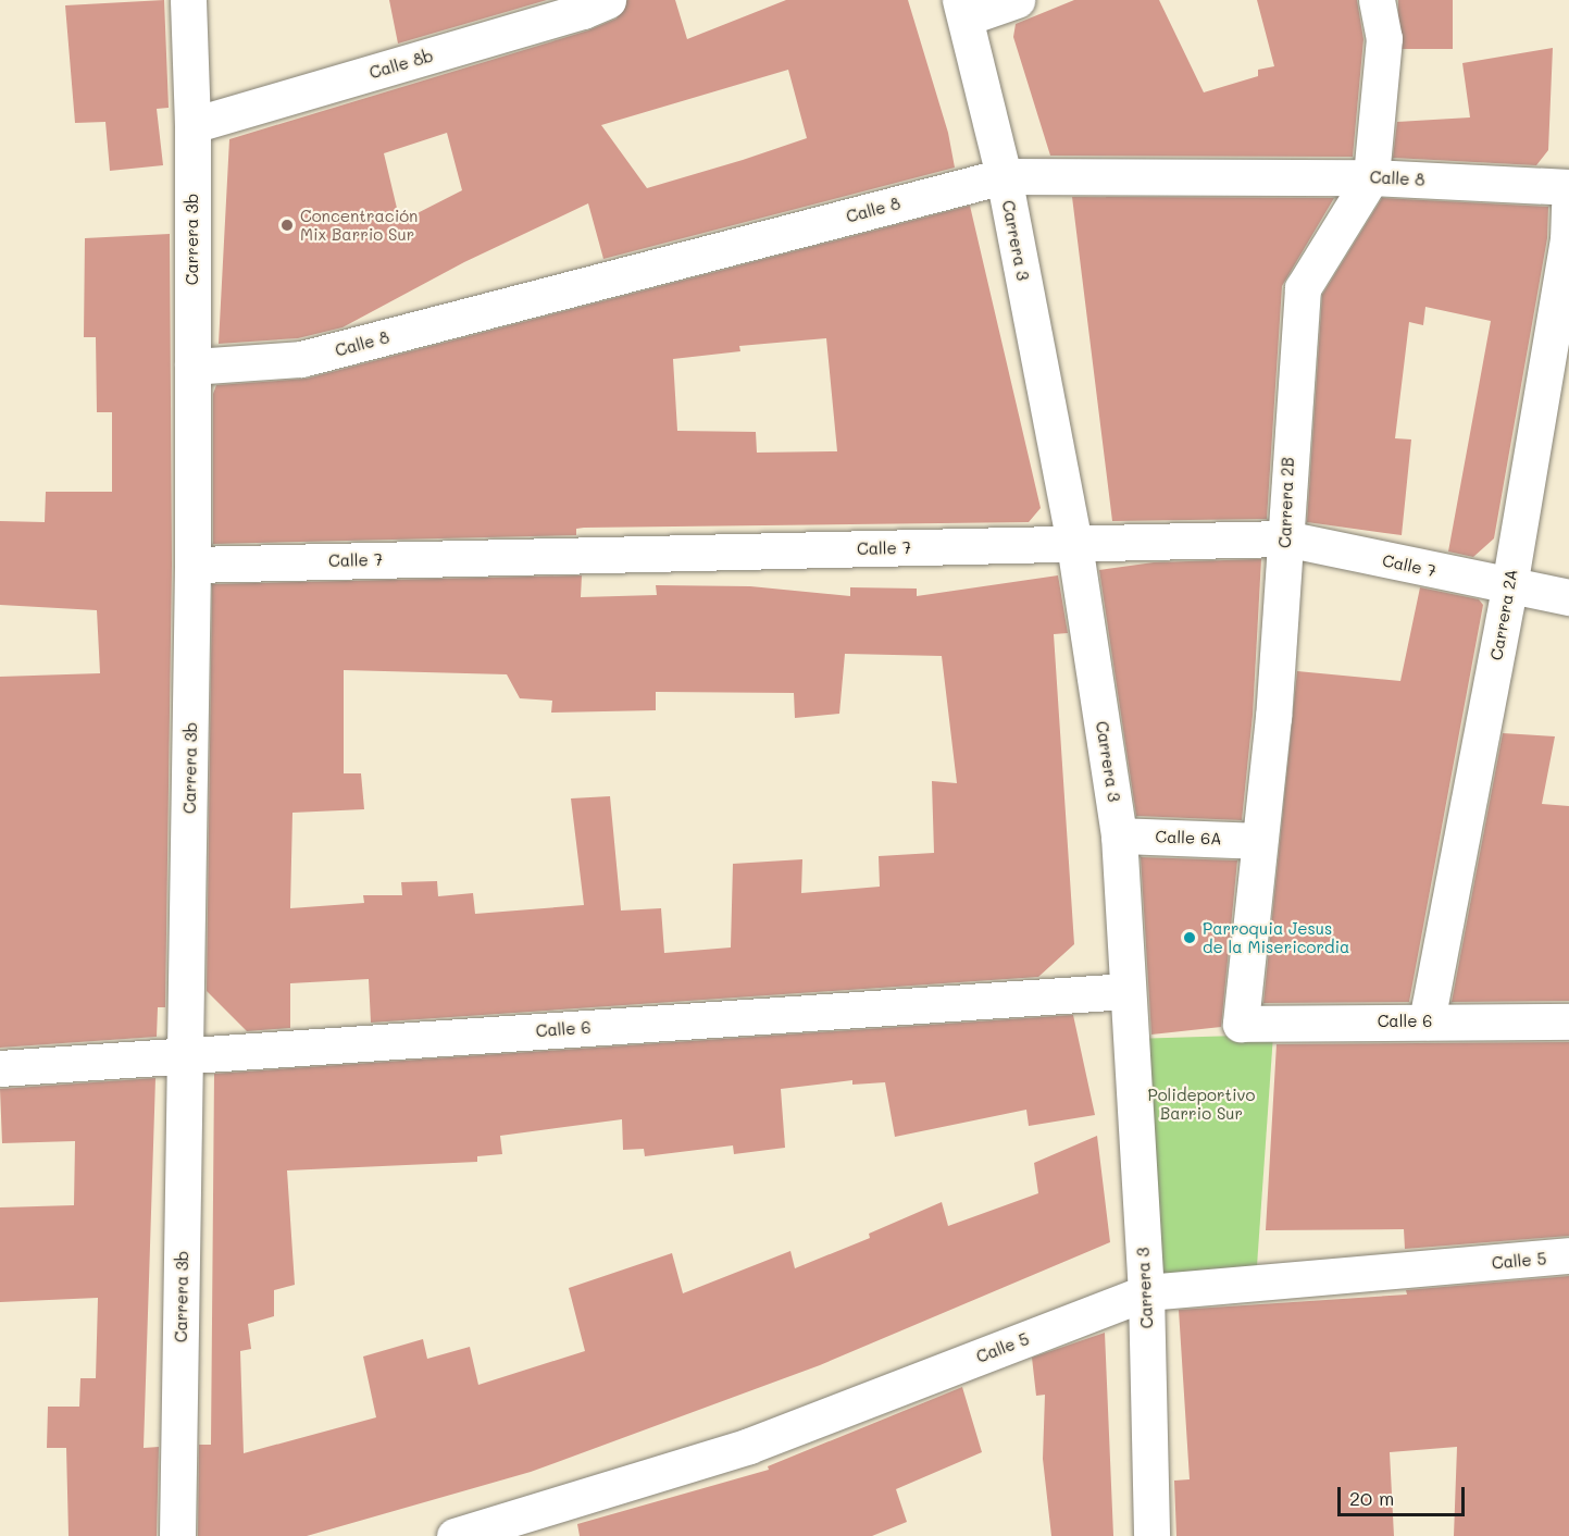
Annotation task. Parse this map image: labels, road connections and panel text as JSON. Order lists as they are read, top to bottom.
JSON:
{
  "streets": {
    "street": [
      "Calle 8b",
      "Calle 8",
      "Carrera 3b",
      "Carrera 3",
      "Carrera 2B",
      "Calle 7",
      "Carrera 2A",
      "Calle 6A",
      "Calle 6",
      "Calle 5"
    ]
  },
  "crossings": [
    ["Calle 8b", "Carrera 3b"],
    ["Calle 8", "Carrera 3b"],
    ["Calle 8", "Carrera 3"],
    ["Calle 8", "Carrera 2B"],
    ["Carrera 3b", "Calle 7"],
    ["Carrera 3b", "Calle 6"],
    ["Carrera 3", "Calle 7"],
    ["Carrera 3", "Calle 6A"],
    ["Carrera 3", "Calle 6"],
    ["Carrera 3", "Calle 5"],
    ["Carrera 2B", "Calle 7"],
    ["Carrera 2B", "Calle 6A"],
    ["Carrera 2B", "Calle 6"],
    ["Calle 7", "Carrera 2A"],
    ["Carrera 2A", "Calle 6"]
  ],
  "parks": ["Polideportivo Barrio Sur"],
  "places": ["Concentración Mix Barrio Sur", "Parroquia Jesus de la Misericordia"],
  "scale_bar": "20 m"
}
